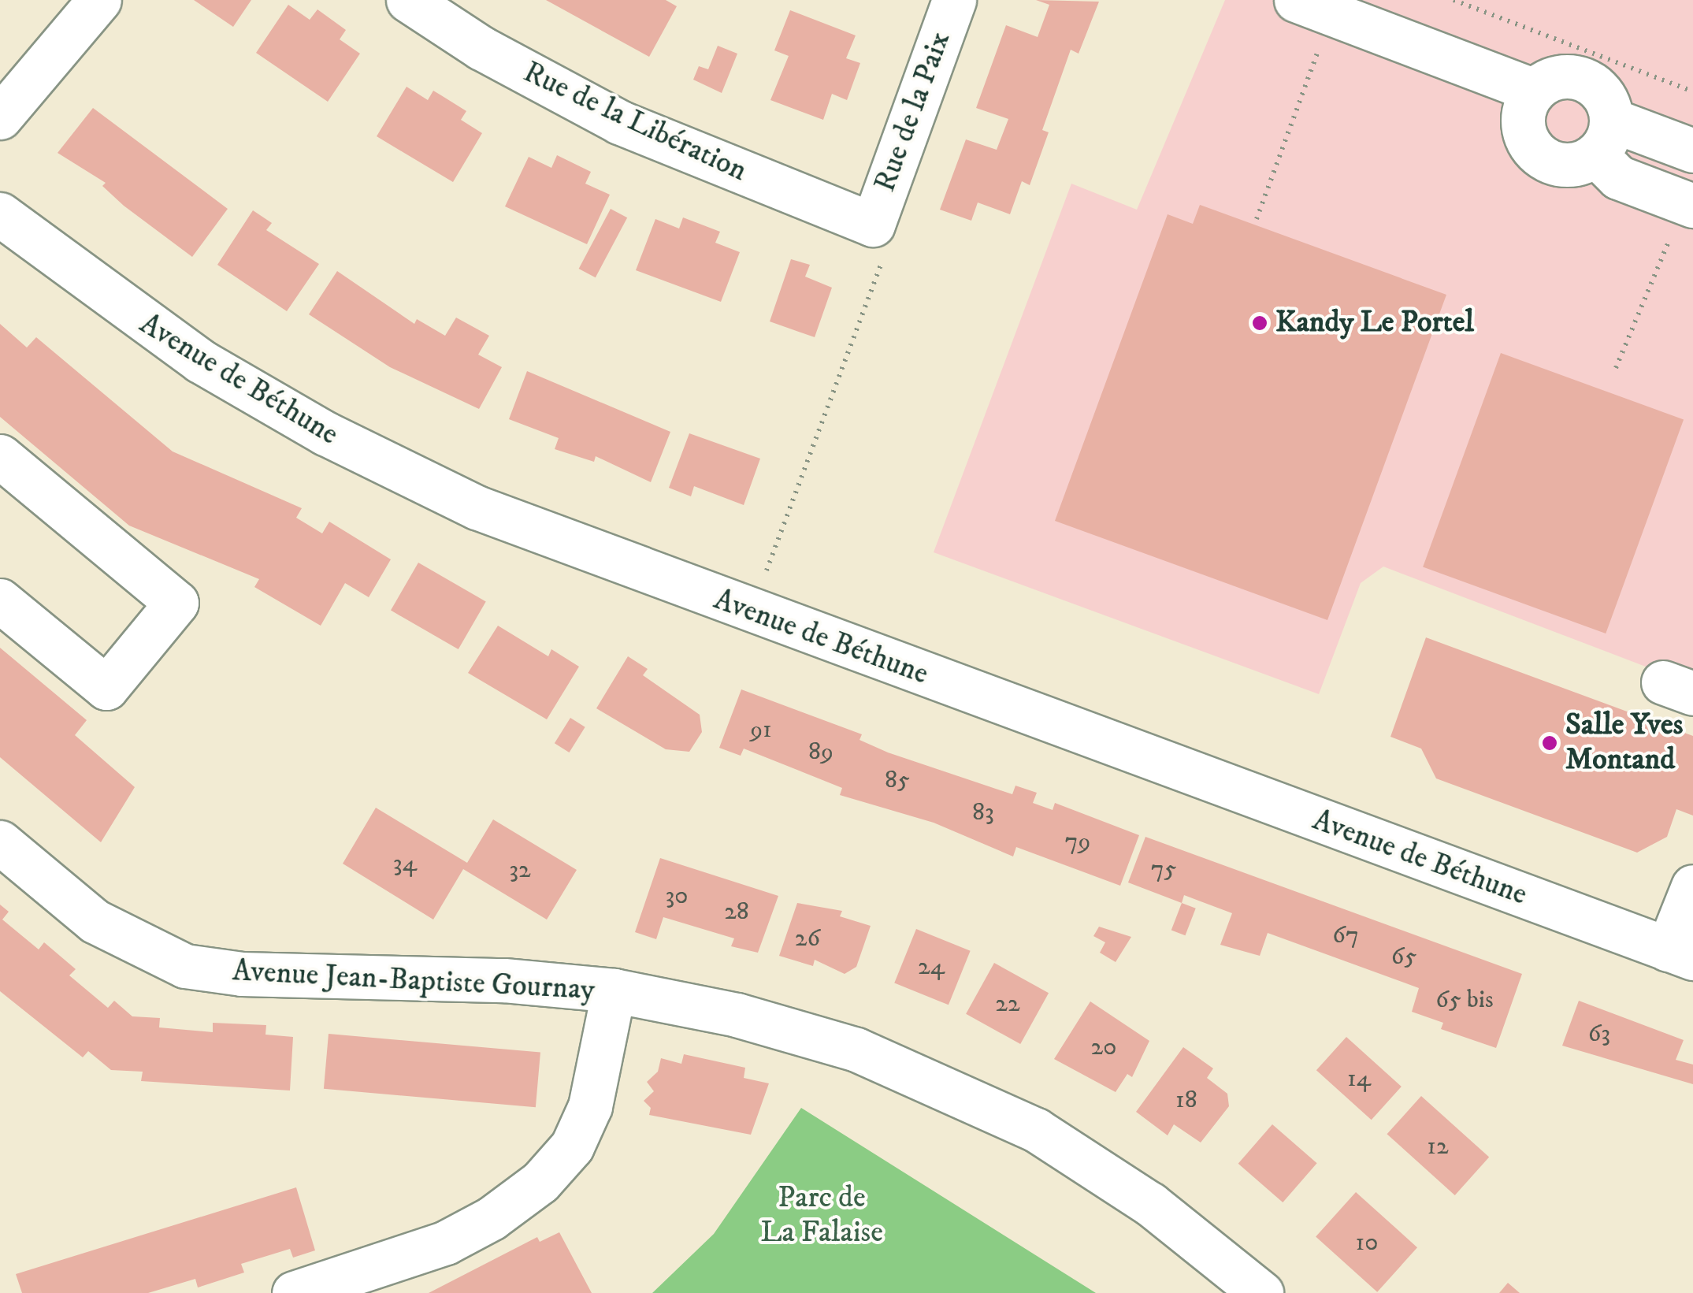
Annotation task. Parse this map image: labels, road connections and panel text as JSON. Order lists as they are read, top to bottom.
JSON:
{
  "streets": {
    "street": [
      "Rue de la Paix",
      "Rue de la Libération",
      "Avenue de Béthune",
      "Avenue Jean-Baptiste Gournay"
    ]
  },
  "crossings": [
    ["Rue de la Paix", "Rue de la Libération"]
  ],
  "parks": ["Parc de La Falaise"],
  "places": ["Kandy Le Portel", "Salle Yves Montand"],
  "house_numbers": [
    "91",
    "89",
    "85",
    "83",
    "79",
    "34",
    "75",
    "32",
    "30",
    "28",
    "67",
    "26",
    "65",
    "24",
    "65 bis",
    "22",
    "63",
    "20",
    "14",
    "18",
    "12",
    "10"
  ]
}
